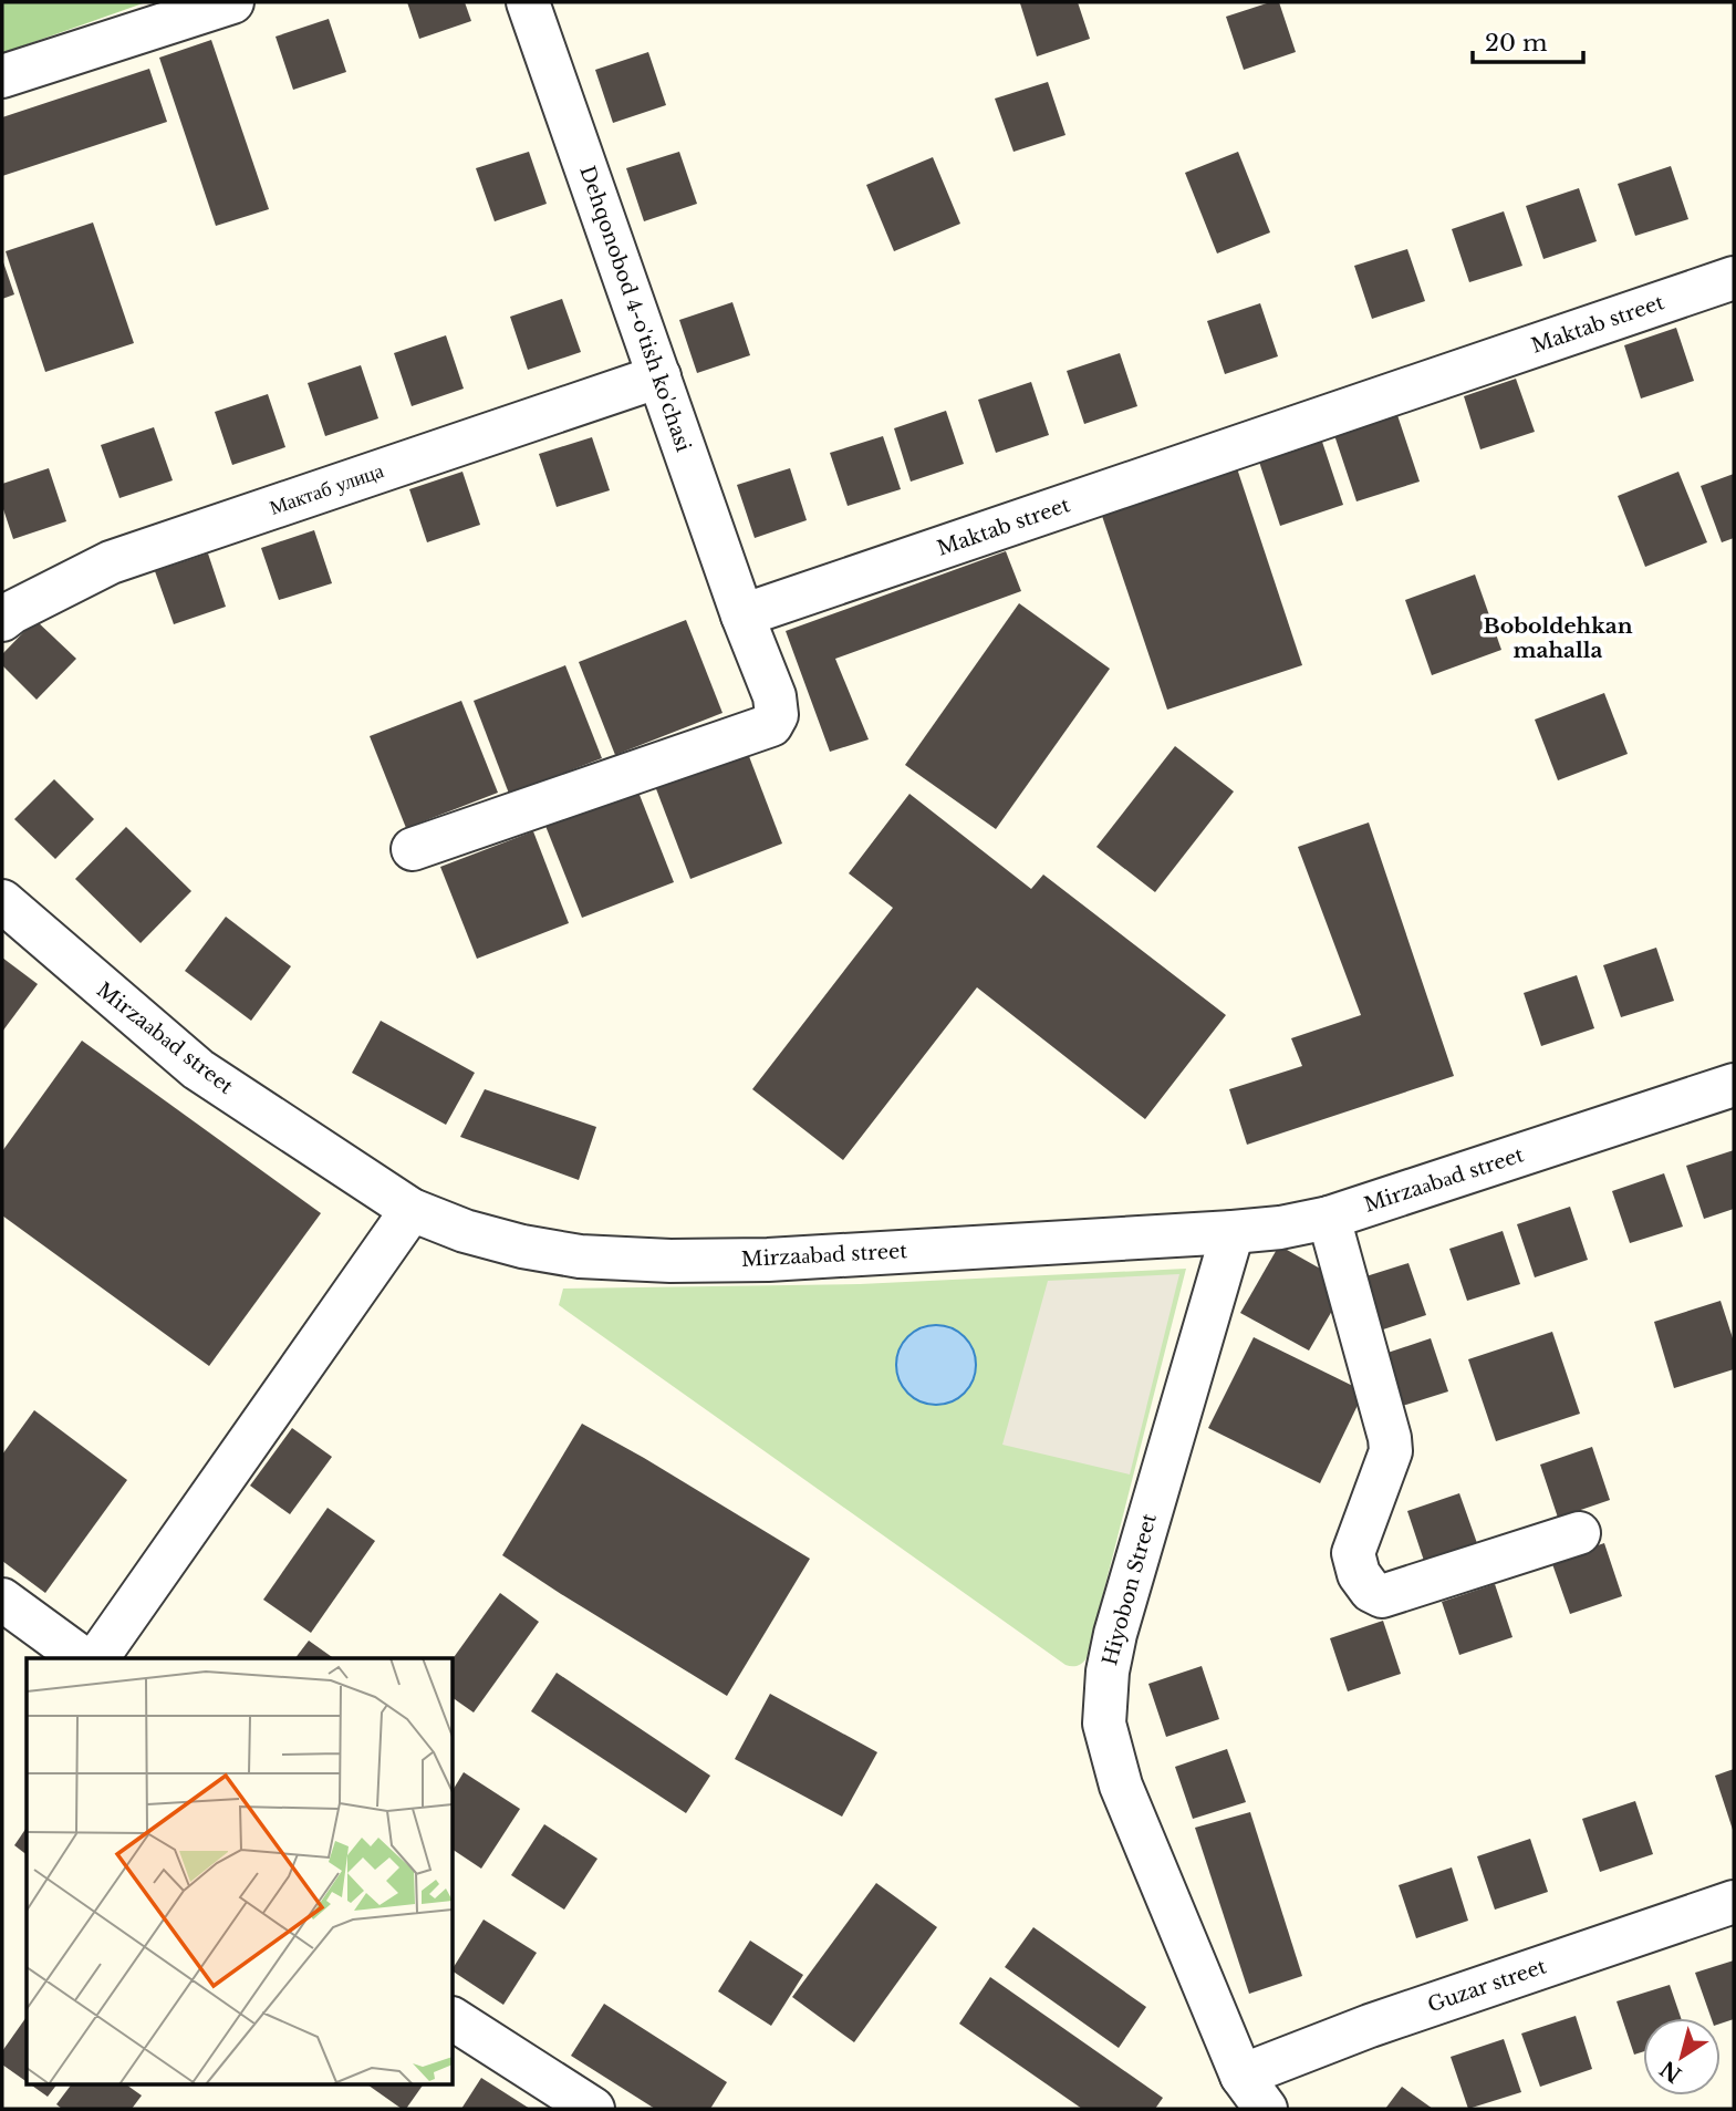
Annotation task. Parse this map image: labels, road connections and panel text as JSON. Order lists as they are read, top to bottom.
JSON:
{
  "streets": {
    "street": [
      "Dehqonobod 4-o'tish ko'chasi",
      "Maktab street",
      "Мактаб улица",
      "Mirzaаbаd street",
      "Hiyobon Street",
      "Guzar street"
    ]
  },
  "crossings": [
    ["Dehqonobod 4-o'tish ko'chasi", "Maktab street"],
    ["Dehqonobod 4-o'tish ko'chasi", "Мактаб улица"],
    ["Mirzaаbаd street", "Hiyobon Street"],
    ["Hiyobon Street", "Guzar street"]
  ],
  "districts": ["Boboldehkan mahalla"],
  "scale_bar": "20 m",
  "north": "bottom left"
}
